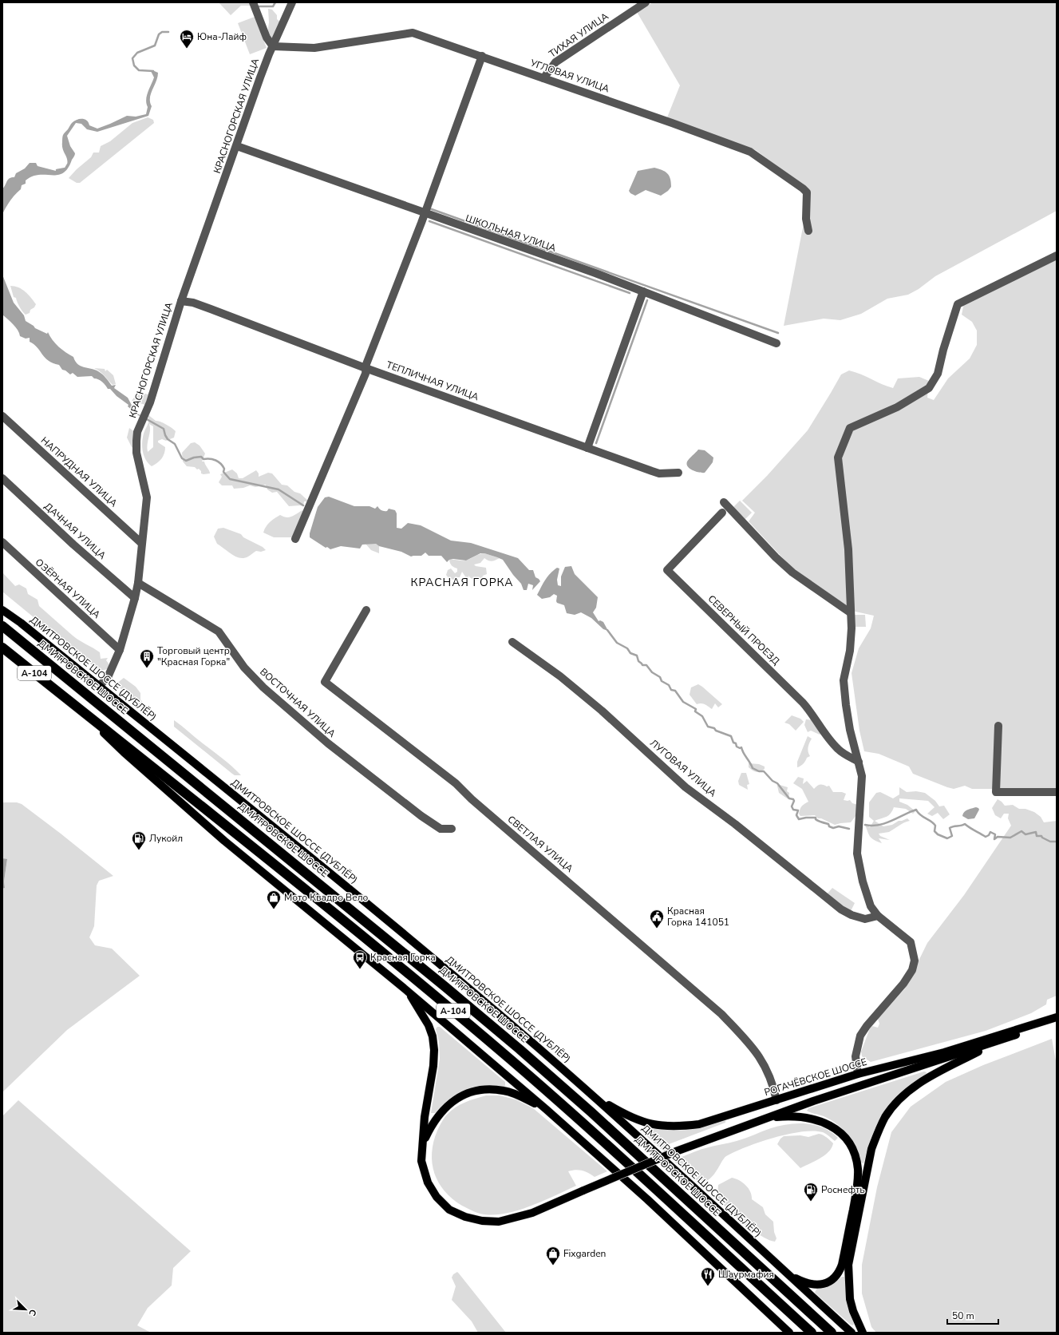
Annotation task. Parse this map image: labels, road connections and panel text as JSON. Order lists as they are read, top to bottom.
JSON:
{
  "streets": {
    "highway": ["А-104", "ДМИТРОВСКОЕ ШОССЕ"],
    "main road": ["ДМИТРОВСКОЕ ШОССЕ (ДУБЛЁР)", "РОГАЧЁВСКОЕ ШОССЕ"],
    "street": [
      "ТИХАЯ УЛИЦА",
      "УГЛОВАЯ УЛИЦА",
      "КРАСНОГОРСКАЯ УЛИЦА",
      "ШКОЛЬНАЯ УЛИЦА",
      "ТЕПЛИЧНАЯ УЛИЦА",
      "НАПРУДНАЯ УЛИЦА",
      "ДАЧНАЯ УЛИЦА",
      "ОЗЁРНАЯ УЛИЦА",
      "СЕВЕРНЫЙ ПРОЕЗД",
      "ВОСТОЧНАЯ УЛИЦА",
      "ЛУГОВАЯ УЛИЦА",
      "СВЕТЛАЯ УЛИЦА"
    ]
  },
  "crossings": [
    ["ТИХАЯ УЛИЦА", "УГЛОВАЯ УЛИЦА"],
    ["УГЛОВАЯ УЛИЦА", "КРАСНОГОРСКАЯ УЛИЦА"],
    ["КРАСНОГОРСКАЯ УЛИЦА", "ШКОЛЬНАЯ УЛИЦА"],
    ["КРАСНОГОРСКАЯ УЛИЦА", "ТЕПЛИЧНАЯ УЛИЦА"],
    ["КРАСНОГОРСКАЯ УЛИЦА", "НАПРУДНАЯ УЛИЦА"],
    ["КРАСНОГОРСКАЯ УЛИЦА", "ДАЧНАЯ УЛИЦА"],
    ["КРАСНОГОРСКАЯ УЛИЦА", "ОЗЁРНАЯ УЛИЦА"],
    ["КРАСНОГОРСКАЯ УЛИЦА", "ДМИТРОВСКОЕ ШОССЕ (ДУБЛЁР)"],
    ["КРАСНОГОРСКАЯ УЛИЦА", "ВОСТОЧНАЯ УЛИЦА"],
    ["ДМИТРОВСКОЕ ШОССЕ (ДУБЛЁР)", "РОГАЧЁВСКОЕ ШОССЕ"],
    ["СВЕТЛАЯ УЛИЦА", "РОГАЧЁВСКОЕ ШОССЕ"]
  ],
  "districts": ["КРАСНАЯ ГОРКА"],
  "places": {
    "hotel": ["Юна-Лайф"],
    "building": ["Торговый центр \"Красная Горка\""],
    "fuel station": ["Лукойл", "Роснефть"],
    "shop": ["Мото Квадро Вело", "Fixgarden"],
    "public building": ["Красная Горка 141051"],
    "bus stop": ["Красная Горка"],
    "restaurant": ["Шаурмафия"]
  },
  "scale_bar": "50 m",
  "north": "bottom right"
}
